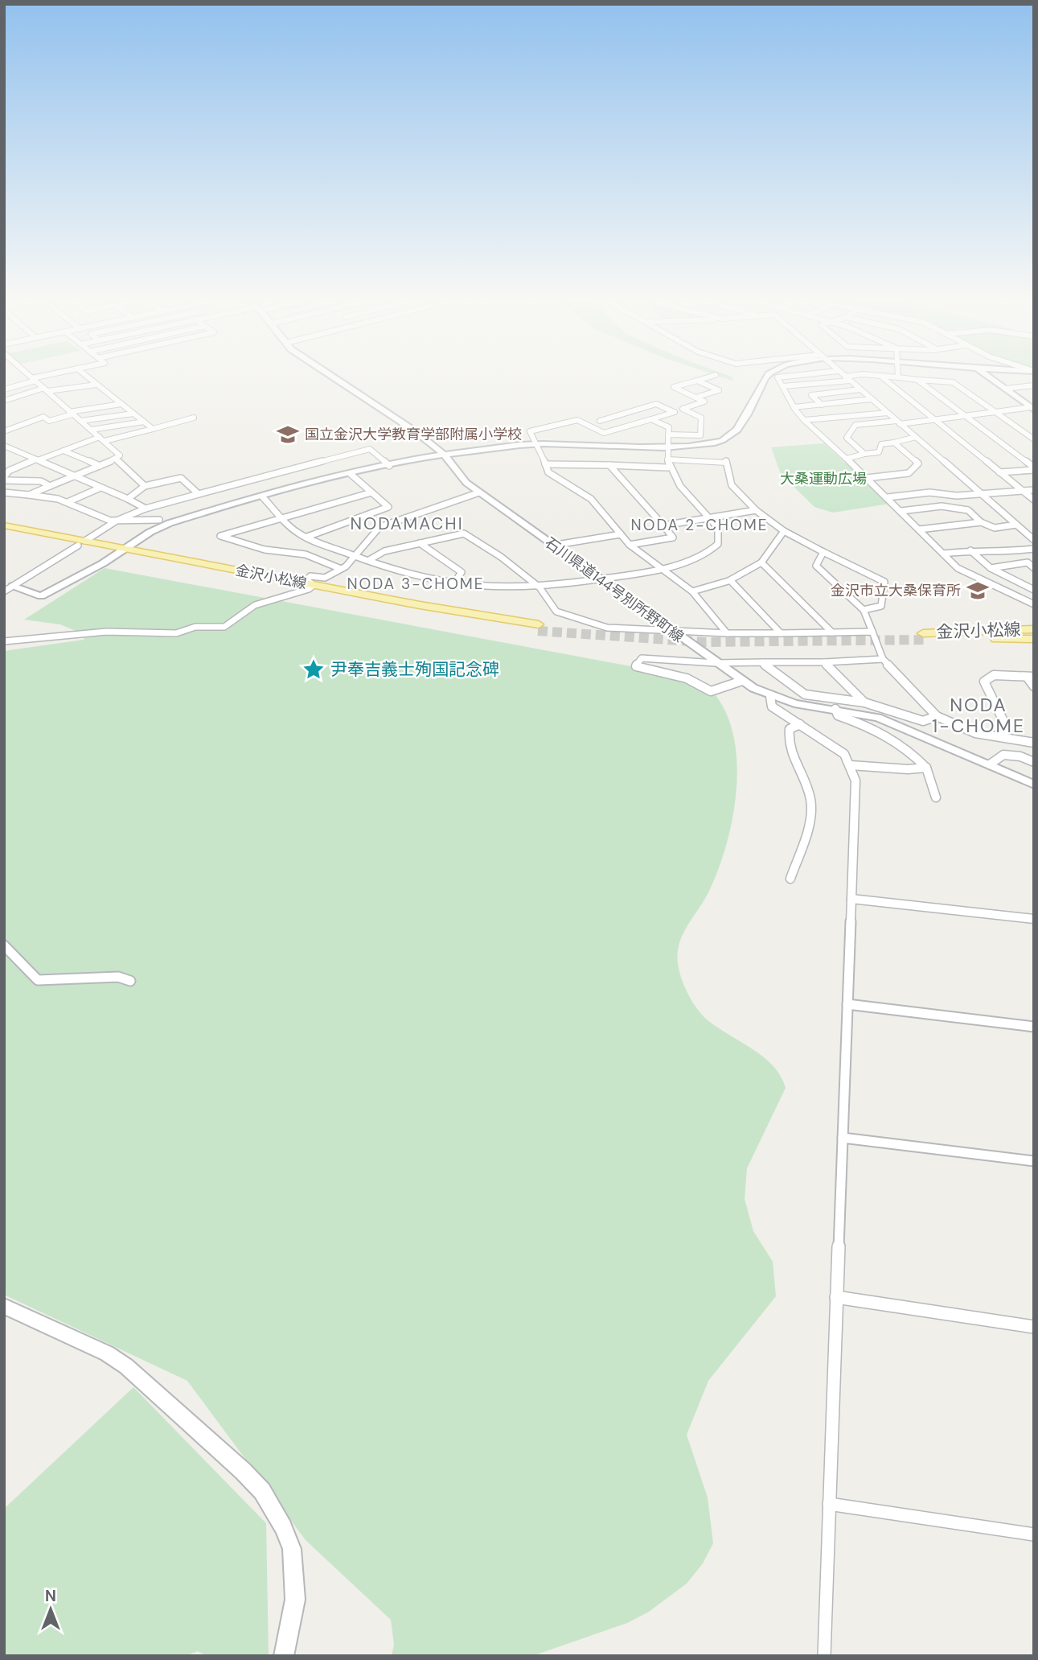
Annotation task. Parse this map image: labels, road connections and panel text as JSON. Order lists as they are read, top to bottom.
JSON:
{
  "streets": {
    "main road": ["金沢小松線"],
    "street": ["石川県道144号別所野町線"]
  },
  "districts": [
    "NODAMACHI",
    "NODA 2-CHOME",
    "NODA 3-CHOME",
    "NODA 1-CHOME"
  ],
  "parks": ["大桑運動広場"],
  "places": {
    "school or university": ["国立金沢大学教育学部附属小学校", "金沢市立大桑保育所"],
    "place": ["尹奉吉義士殉国記念碑"]
  },
  "north": "top"
}
